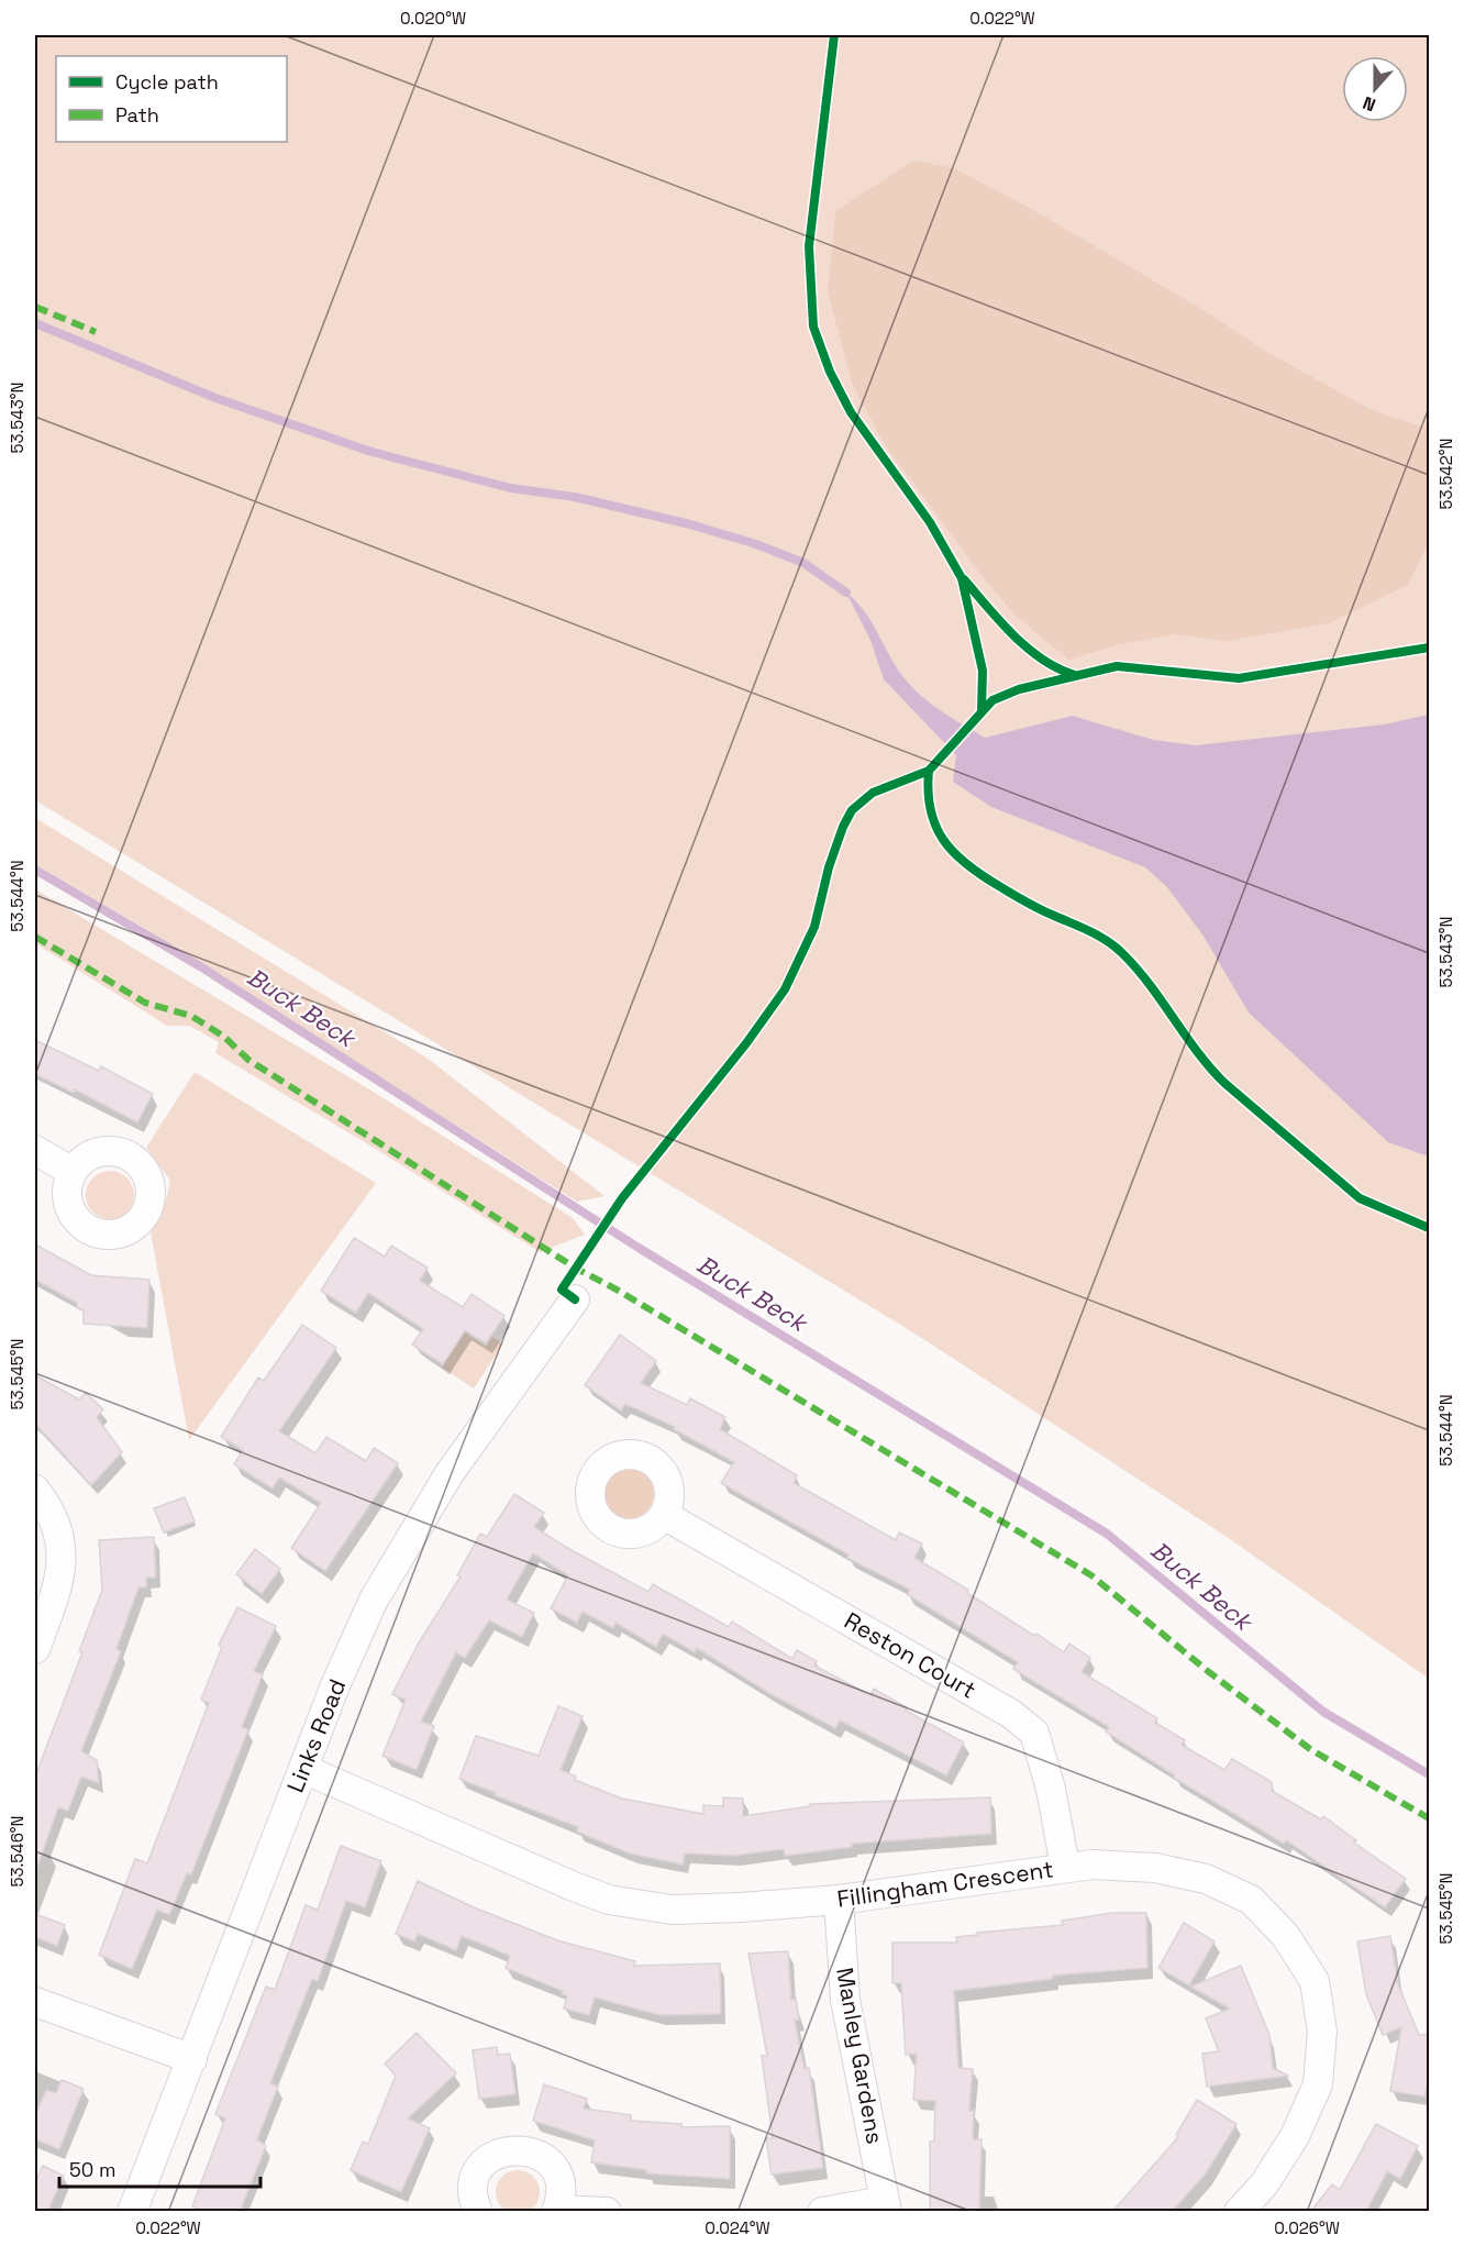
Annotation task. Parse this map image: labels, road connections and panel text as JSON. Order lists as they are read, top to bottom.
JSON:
{
  "streets": {
    "street": [
      "Reston Court",
      "Links Road",
      "Fillingham Crescent",
      "Manley Gardens"
    ]
  },
  "crossings": [
    ["Reston Court", "Fillingham Crescent"],
    ["Links Road", "Fillingham Crescent"],
    ["Fillingham Crescent", "Manley Gardens"]
  ],
  "water": ["Buck Beck"],
  "legend": ["Cycle path", "Path"],
  "scale_bar": "50 m",
  "north": "bottom",
  "coordinates": [
    "0.020°W",
    "0.022°W",
    "53.543°N",
    "53.542°N",
    "53.544°N",
    "53.545°N",
    "53.546°N",
    "0.024°W",
    "0.026°W"
  ]
}
